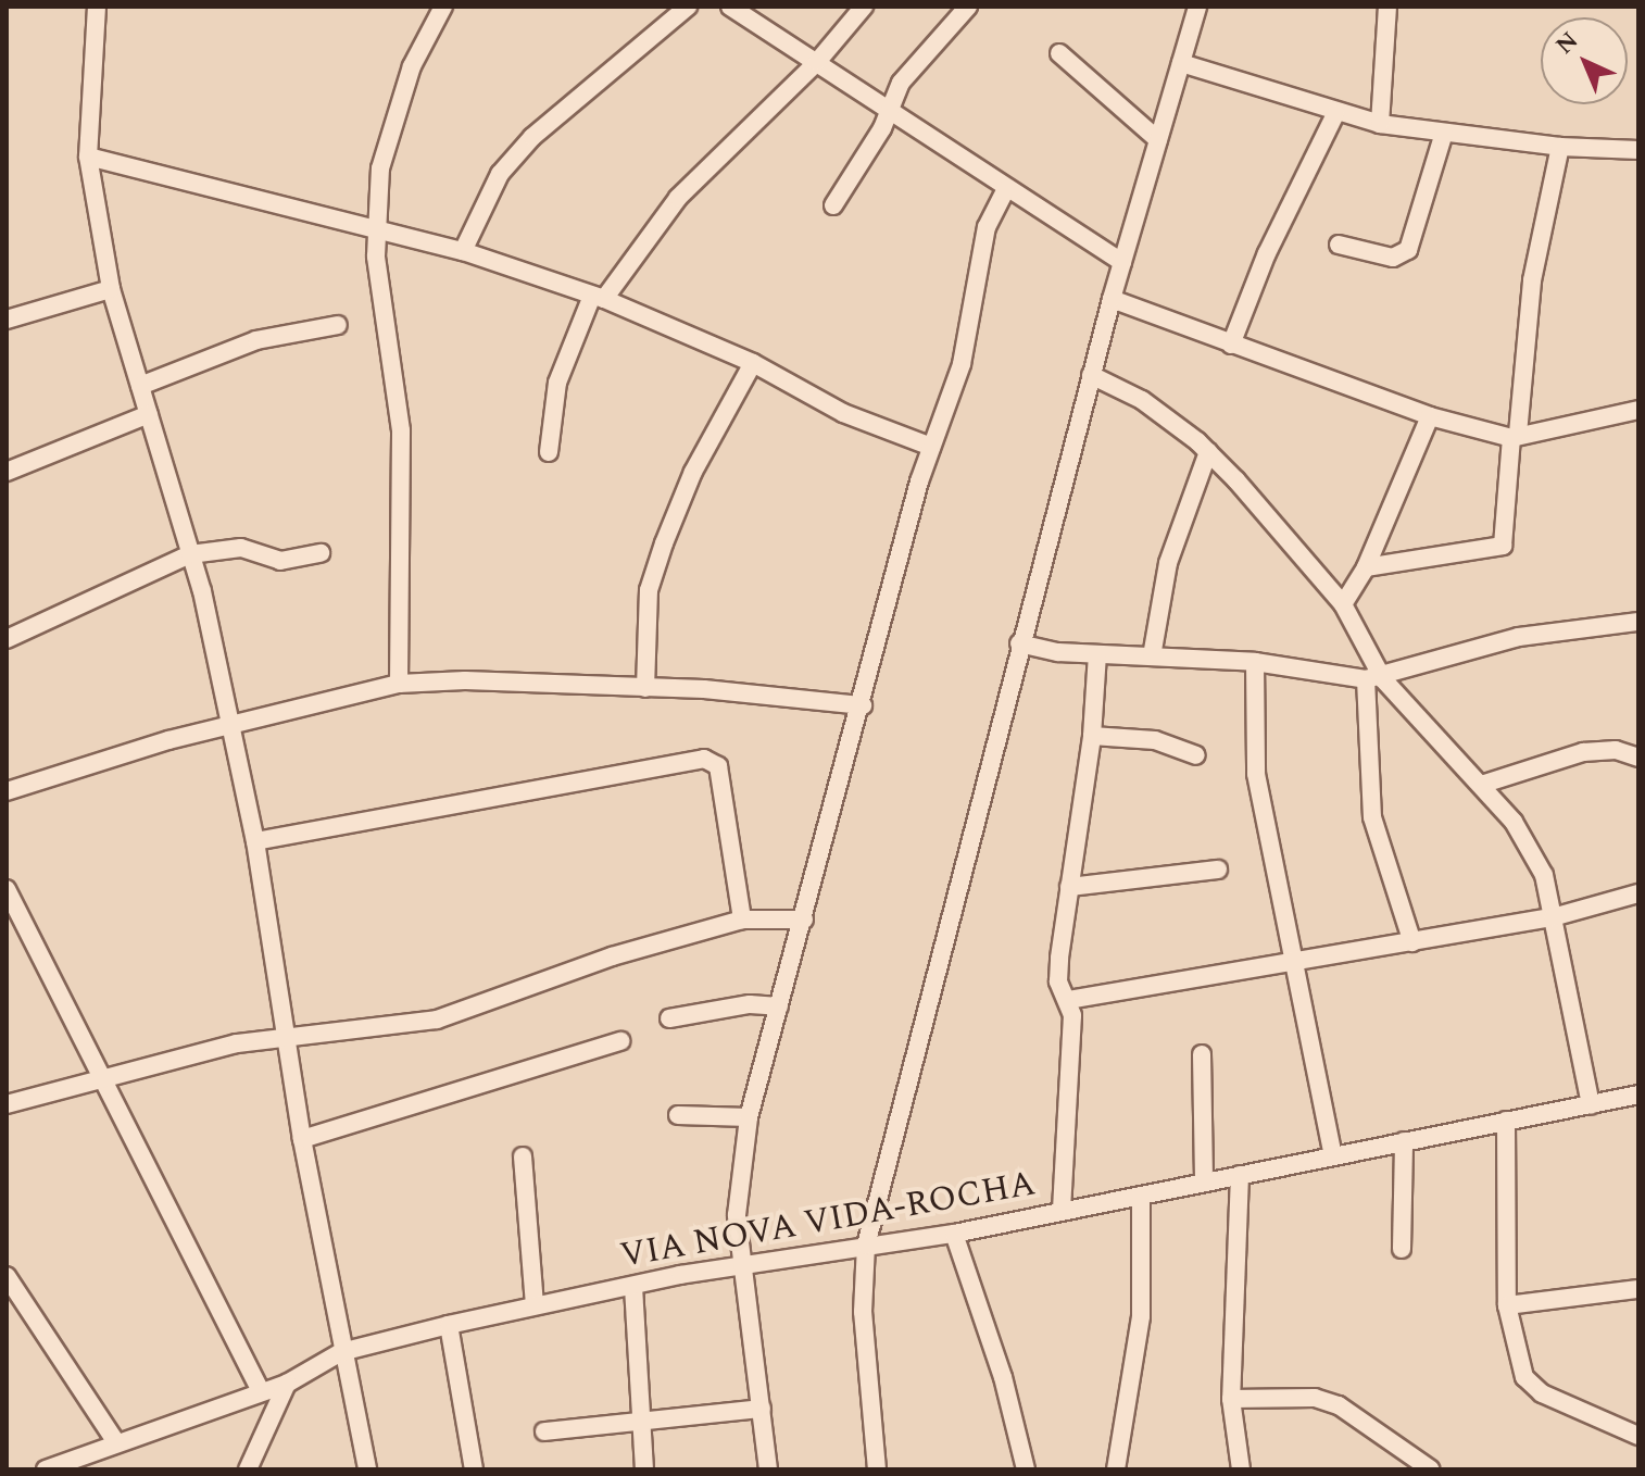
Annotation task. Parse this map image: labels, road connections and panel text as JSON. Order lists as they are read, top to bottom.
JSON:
{
  "streets": {
    "street": ["VIA NOVA VIDA-ROCHA"]
  },
  "north": "top left"
}
